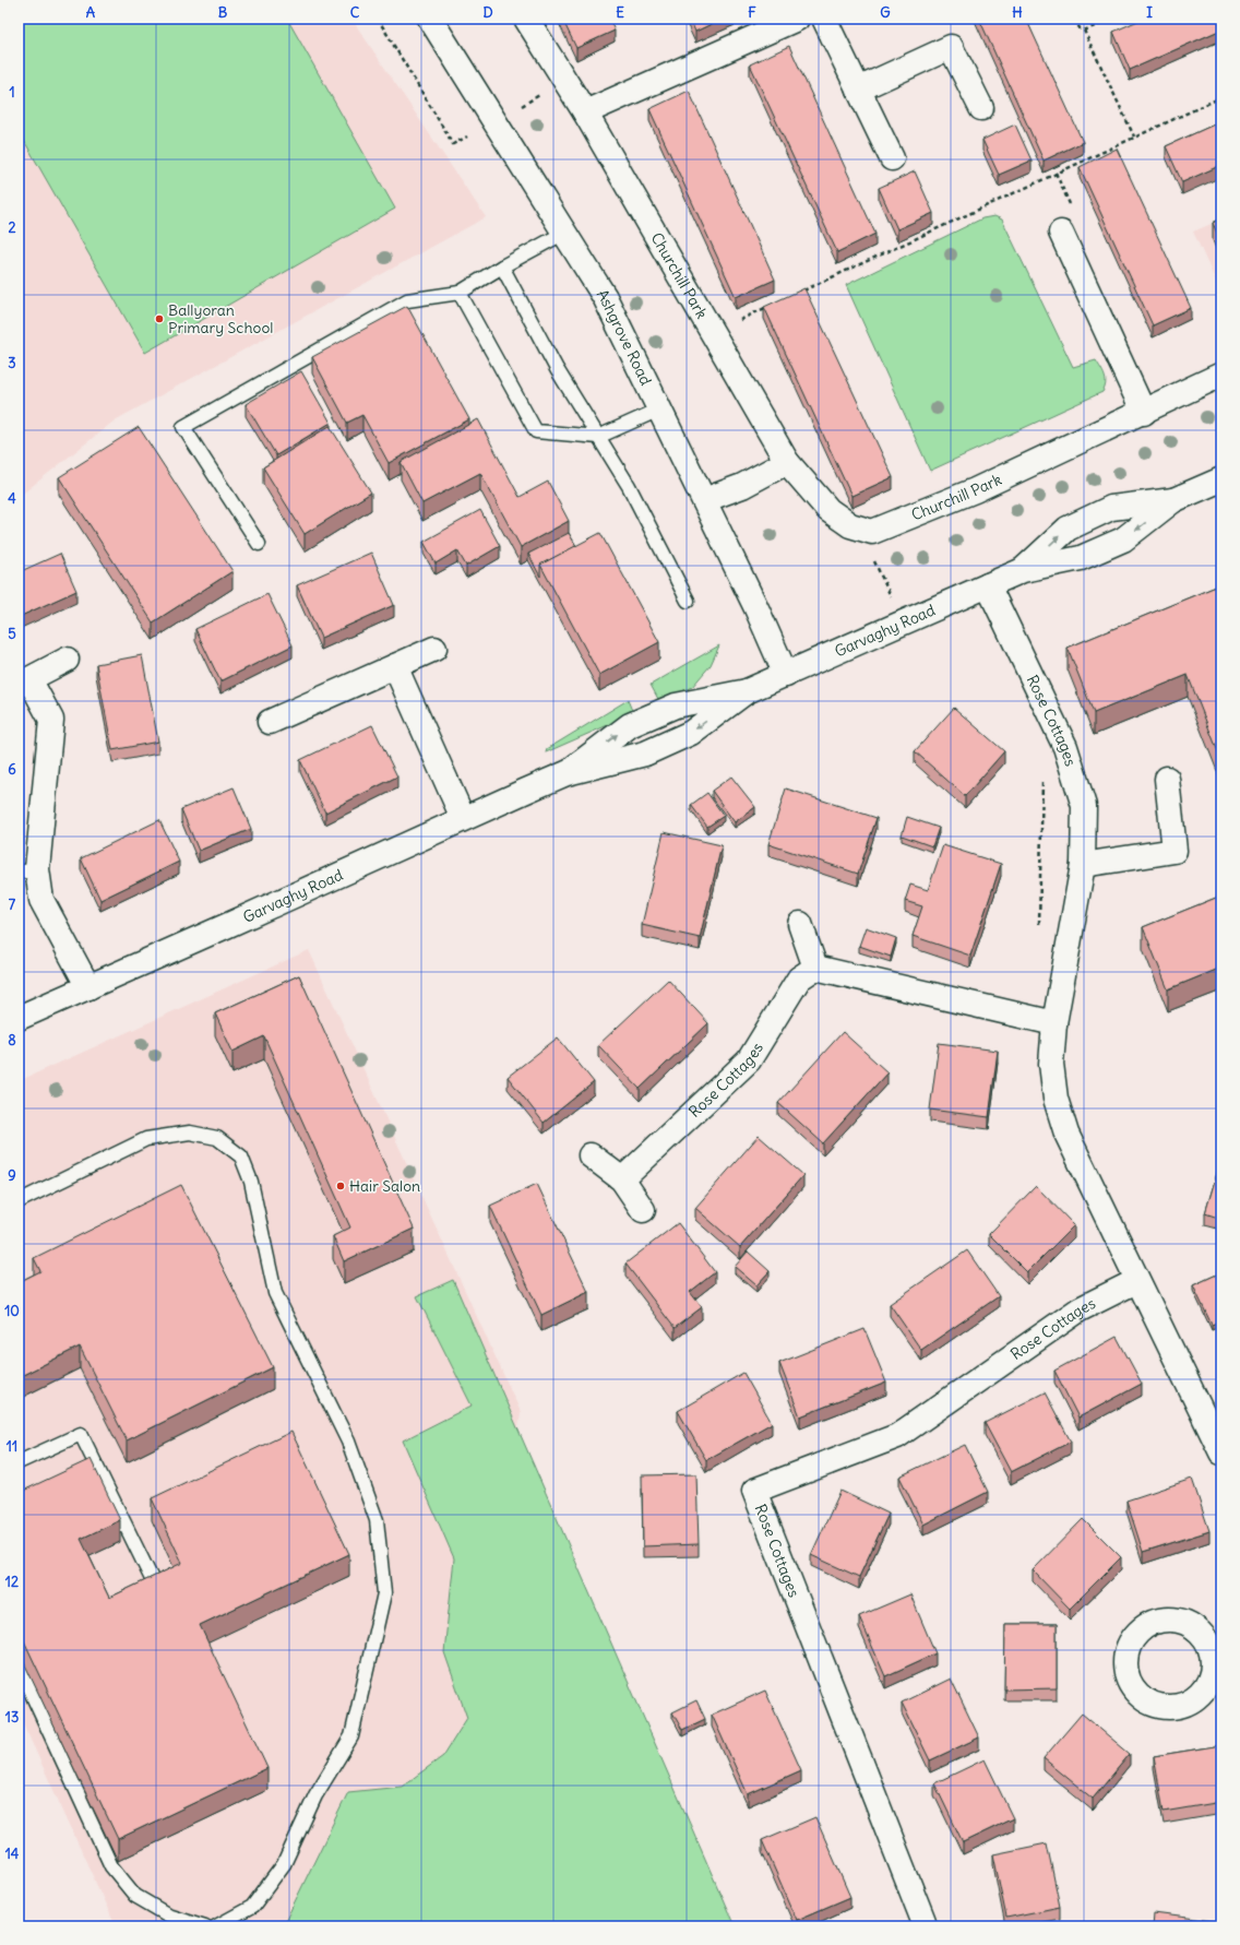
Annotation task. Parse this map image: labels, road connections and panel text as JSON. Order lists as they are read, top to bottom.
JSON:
{
  "streets": {
    "street": [
      "Churchill Park",
      "Ashgrove Road",
      "Garvaghy Road",
      "Rose Cottages"
    ]
  },
  "crossings": [
    ["Ashgrove Road", "Garvaghy Road"],
    ["Garvaghy Road", "Rose Cottages"]
  ],
  "places": ["Ballyoran Primary School", "Hair Salon"],
  "grid": {
    "columns": [
      "A",
      "B",
      "C",
      "D",
      "E",
      "F",
      "G",
      "H",
      "I"
    ],
    "rows": [
      "1",
      "2",
      "3",
      "4",
      "5",
      "6",
      "7",
      "8",
      "9",
      "10",
      "11",
      "12",
      "13",
      "14"
    ]
  }
}
